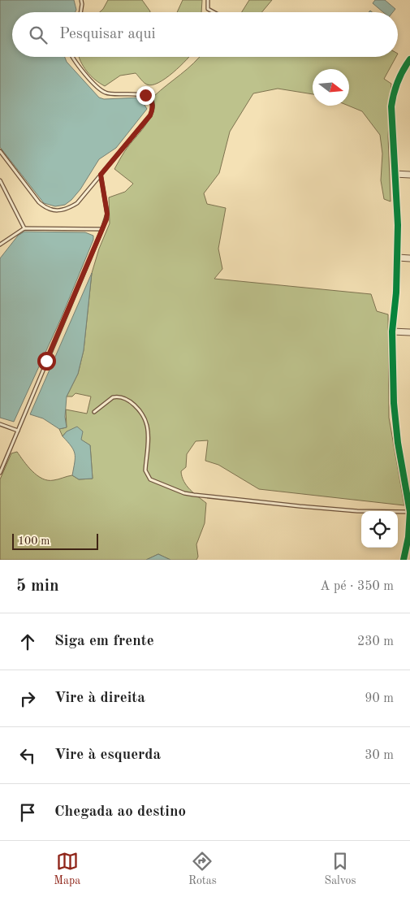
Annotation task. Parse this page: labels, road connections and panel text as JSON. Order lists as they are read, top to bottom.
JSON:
{
  "scale_bar": "100 m",
  "north": "right",
  "page": {
    "search": "Pesquisar aqui",
    "scale": "100 m",
    "heading": ["5 min", "A pé · 350 m"],
    "list": [
      ["Siga em frente", "230 m"],
      ["Vire à direita", "90 m"],
      ["Vire à esquerda", "30 m"],
      "Chegada ao destino"
    ],
    "nav": ["Mapa", "Rotas", "Salvos"]
  }
}
